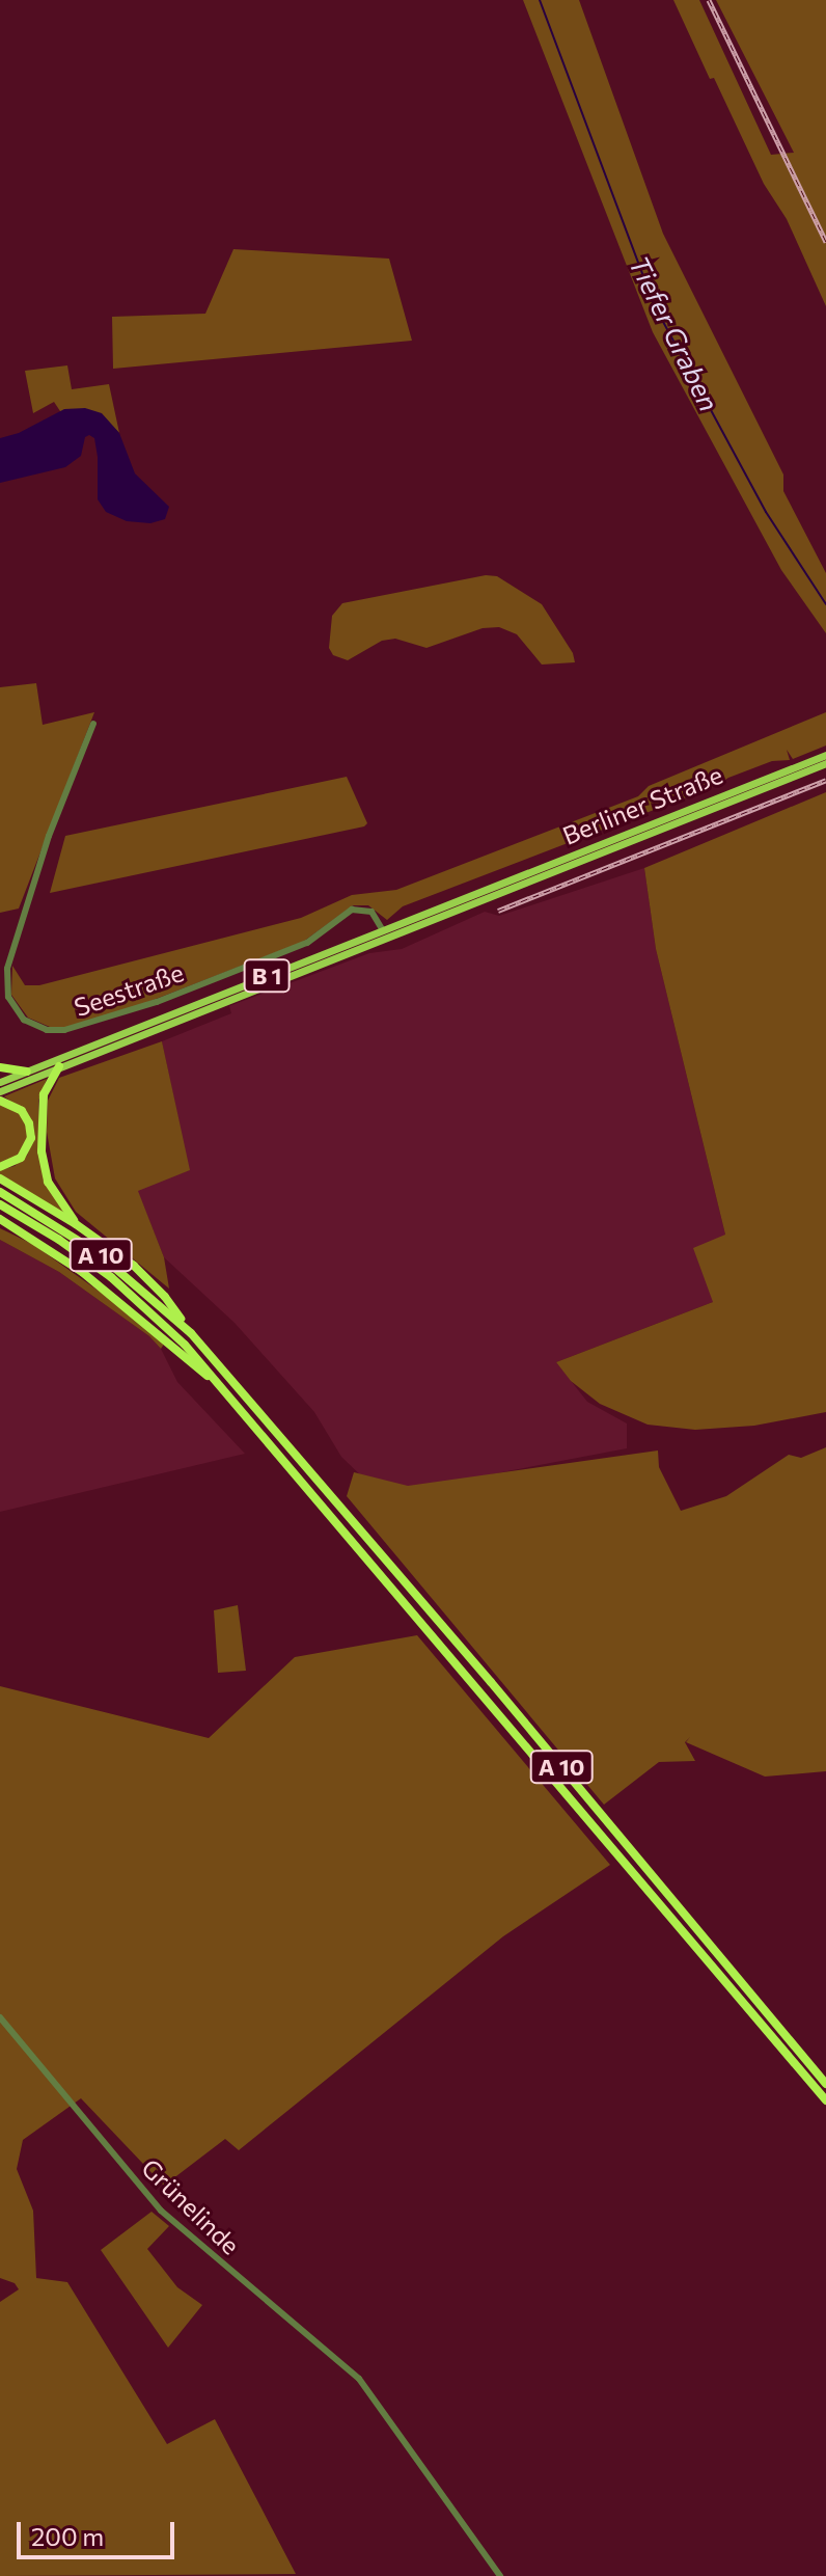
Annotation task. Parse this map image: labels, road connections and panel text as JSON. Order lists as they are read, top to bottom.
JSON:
{
  "streets": {
    "highway": ["A 10"],
    "main road": ["Berliner Straße", "B 1"],
    "street": ["Seestraße", "Grünelinde"]
  },
  "crossings": [
    ["Berliner Straße", "B 1"],
    ["Berliner Straße", "Seestraße"],
    ["B 1", "Seestraße"]
  ],
  "water": ["Tiefer Graben"],
  "scale_bar": "200 m"
}
